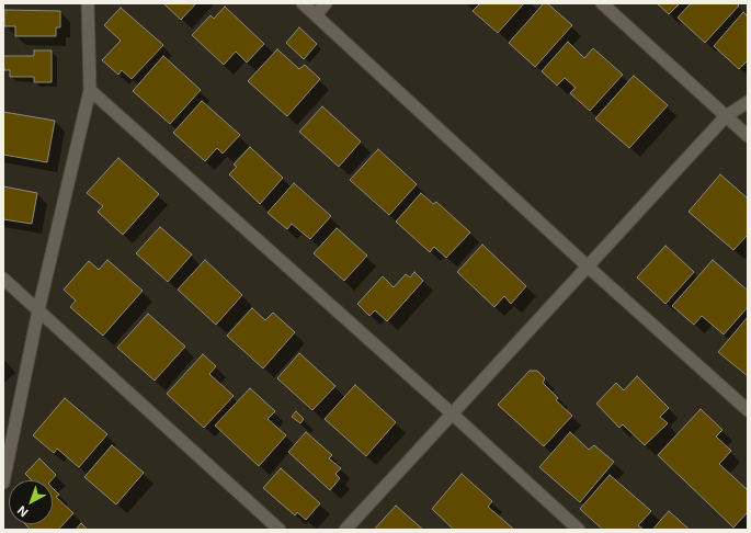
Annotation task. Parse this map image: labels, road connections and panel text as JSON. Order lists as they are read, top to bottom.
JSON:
{
  "north": "bottom left"
}
